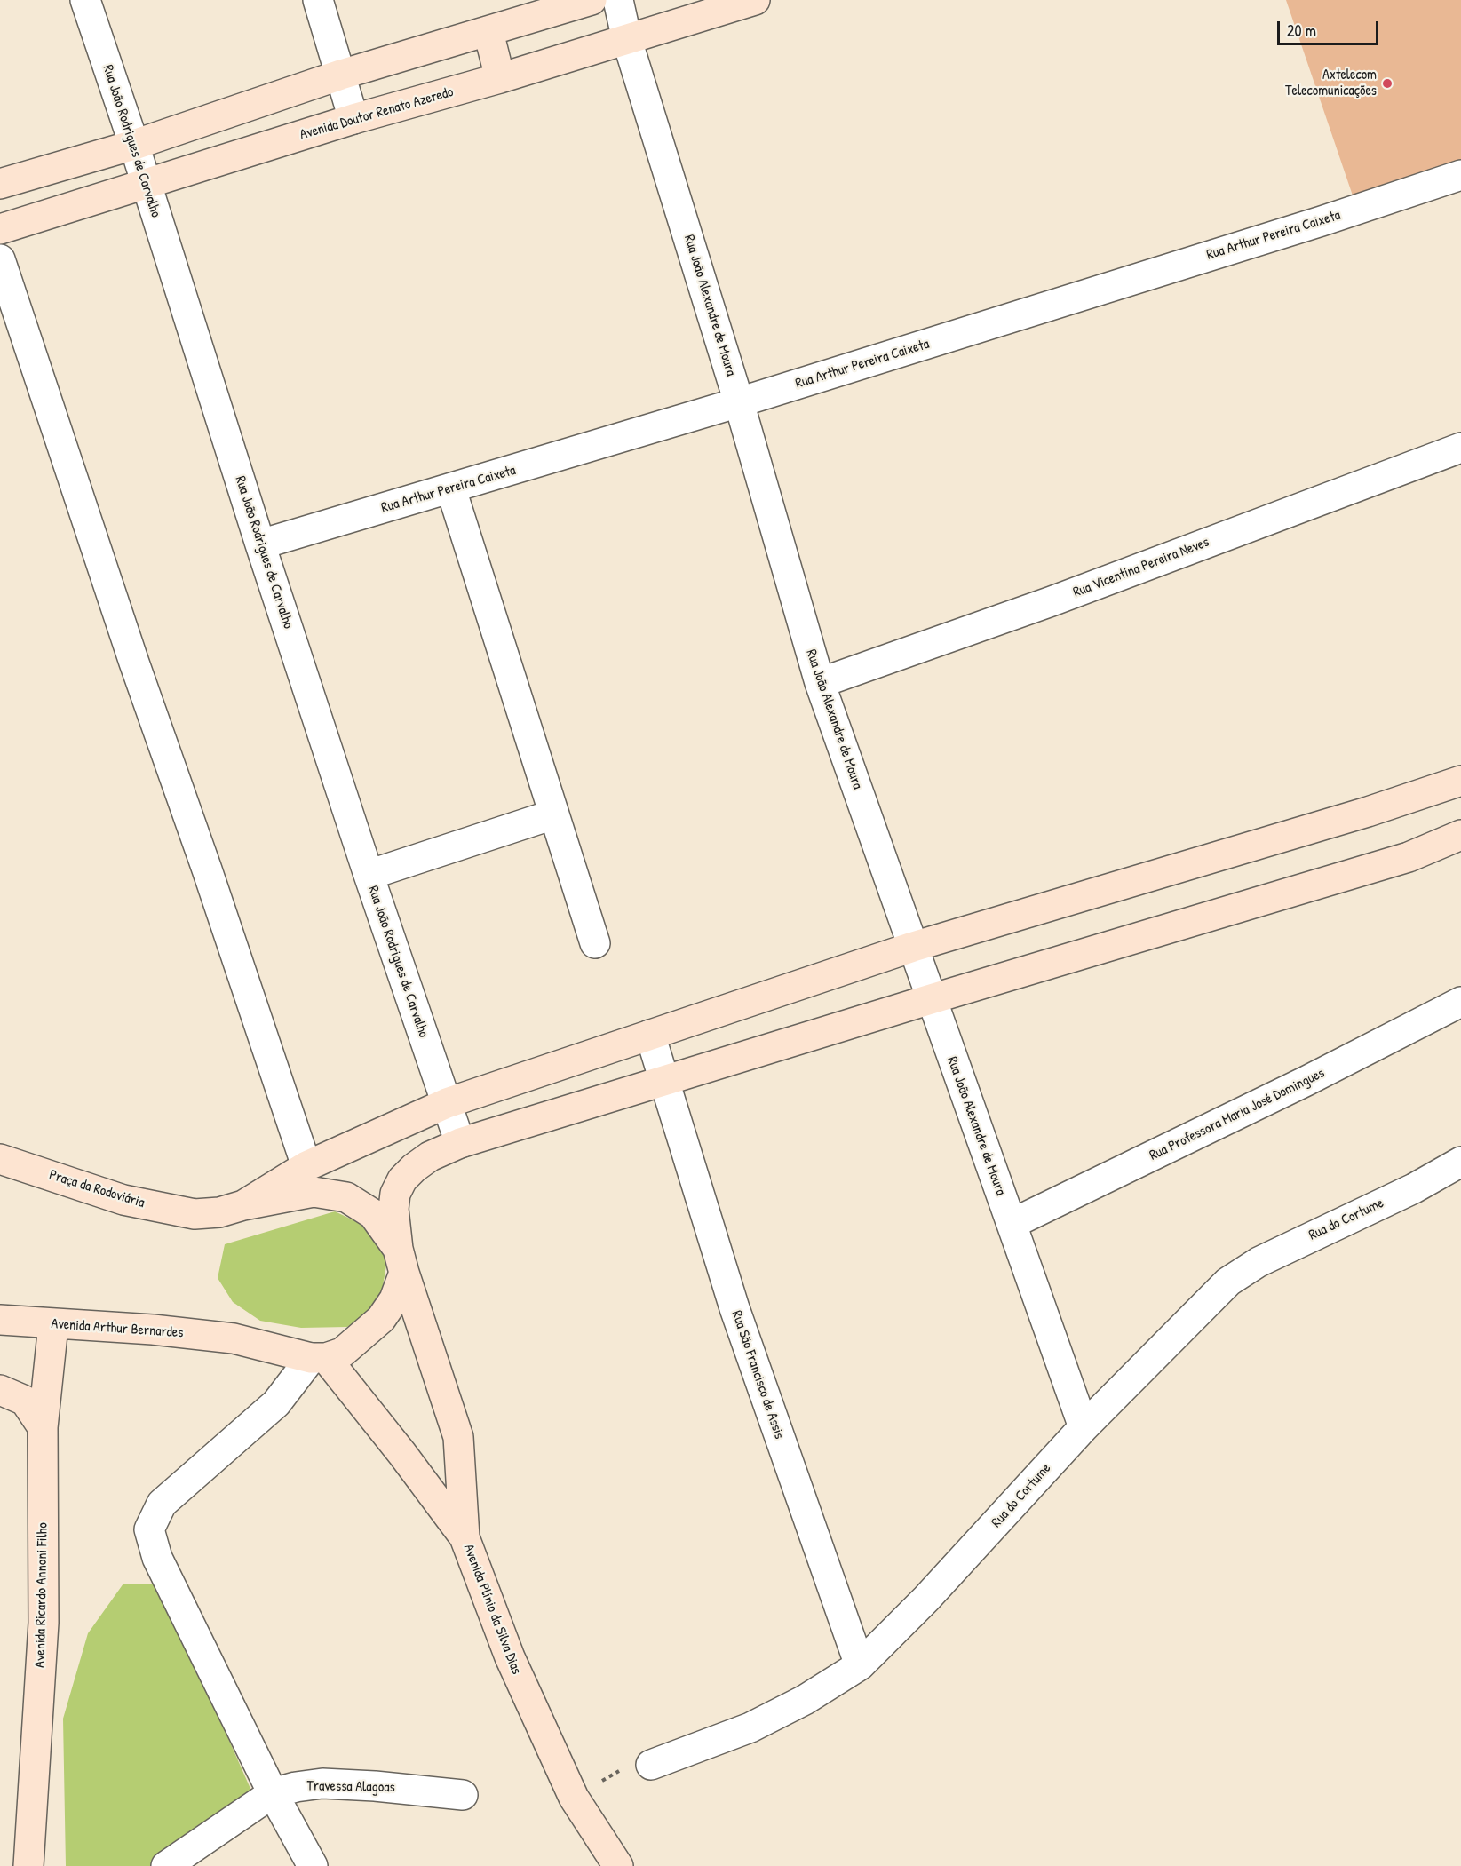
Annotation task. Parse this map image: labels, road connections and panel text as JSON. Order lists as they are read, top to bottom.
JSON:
{
  "streets": {
    "street": [
      "Avenida Doutor Renato Azeredo",
      "Rua João Rodrigues de Carvalho",
      "Rua Arthur Pereira Caixeta",
      "Rua João Alexandre de Moura",
      "Rua Vicentina Pereira Neves",
      "Rua Professora Maria José Domingues",
      "Praça da Rodoviária",
      "Rua do Cortume",
      "Avenida Arthur Bernardes",
      "Rua São Francisco de Assis",
      "Avenida Ricardo Annoni Filho",
      "Avenida Plínio da Silva Dias",
      "Travessa Alagoas"
    ]
  },
  "crossings": [
    ["Avenida Doutor Renato Azeredo", "Rua João Rodrigues de Carvalho"],
    ["Avenida Doutor Renato Azeredo", "Rua João Alexandre de Moura"],
    ["Rua João Rodrigues de Carvalho", "Rua Arthur Pereira Caixeta"],
    ["Rua Arthur Pereira Caixeta", "Rua João Alexandre de Moura"],
    ["Rua João Alexandre de Moura", "Rua Vicentina Pereira Neves"],
    ["Rua João Alexandre de Moura", "Rua Professora Maria José Domingues"],
    ["Rua João Alexandre de Moura", "Rua do Cortume"],
    ["Rua do Cortume", "Rua São Francisco de Assis"],
    ["Avenida Arthur Bernardes", "Avenida Ricardo Annoni Filho"]
  ],
  "places": ["Axtelecom Telecomunicações"],
  "scale_bar": "20 m"
}
